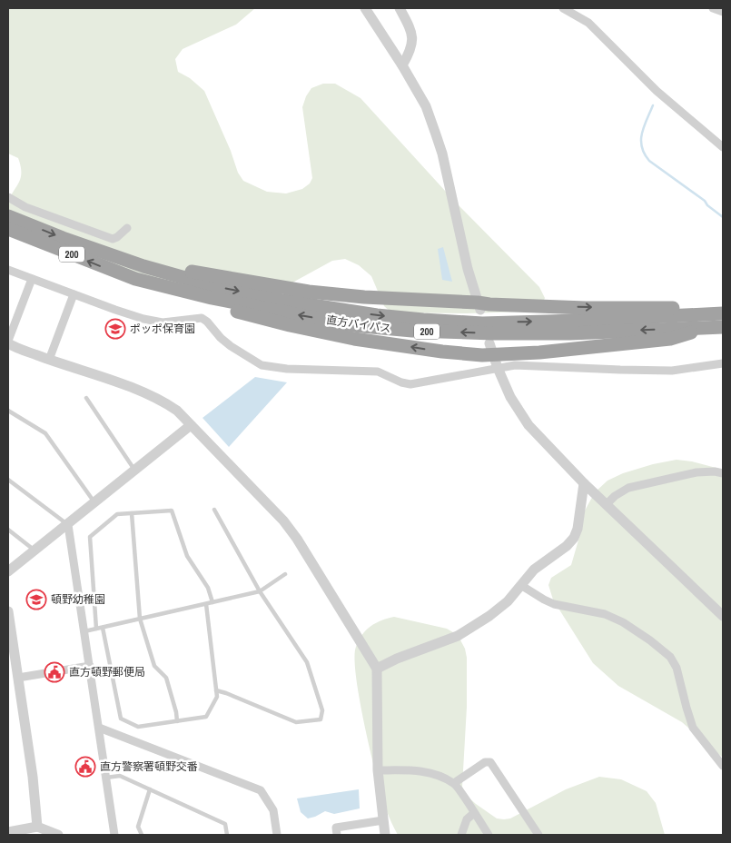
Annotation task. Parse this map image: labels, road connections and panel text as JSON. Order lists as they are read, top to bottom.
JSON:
{
  "streets": {
    "highway": ["200", "直方バイパス"]
  },
  "places": {
    "school or university": ["ポッポ保育園", "頓野幼稚園"],
    "public building": ["直方頓野郵便局", "直方警察署頓野交番"]
  }
}
